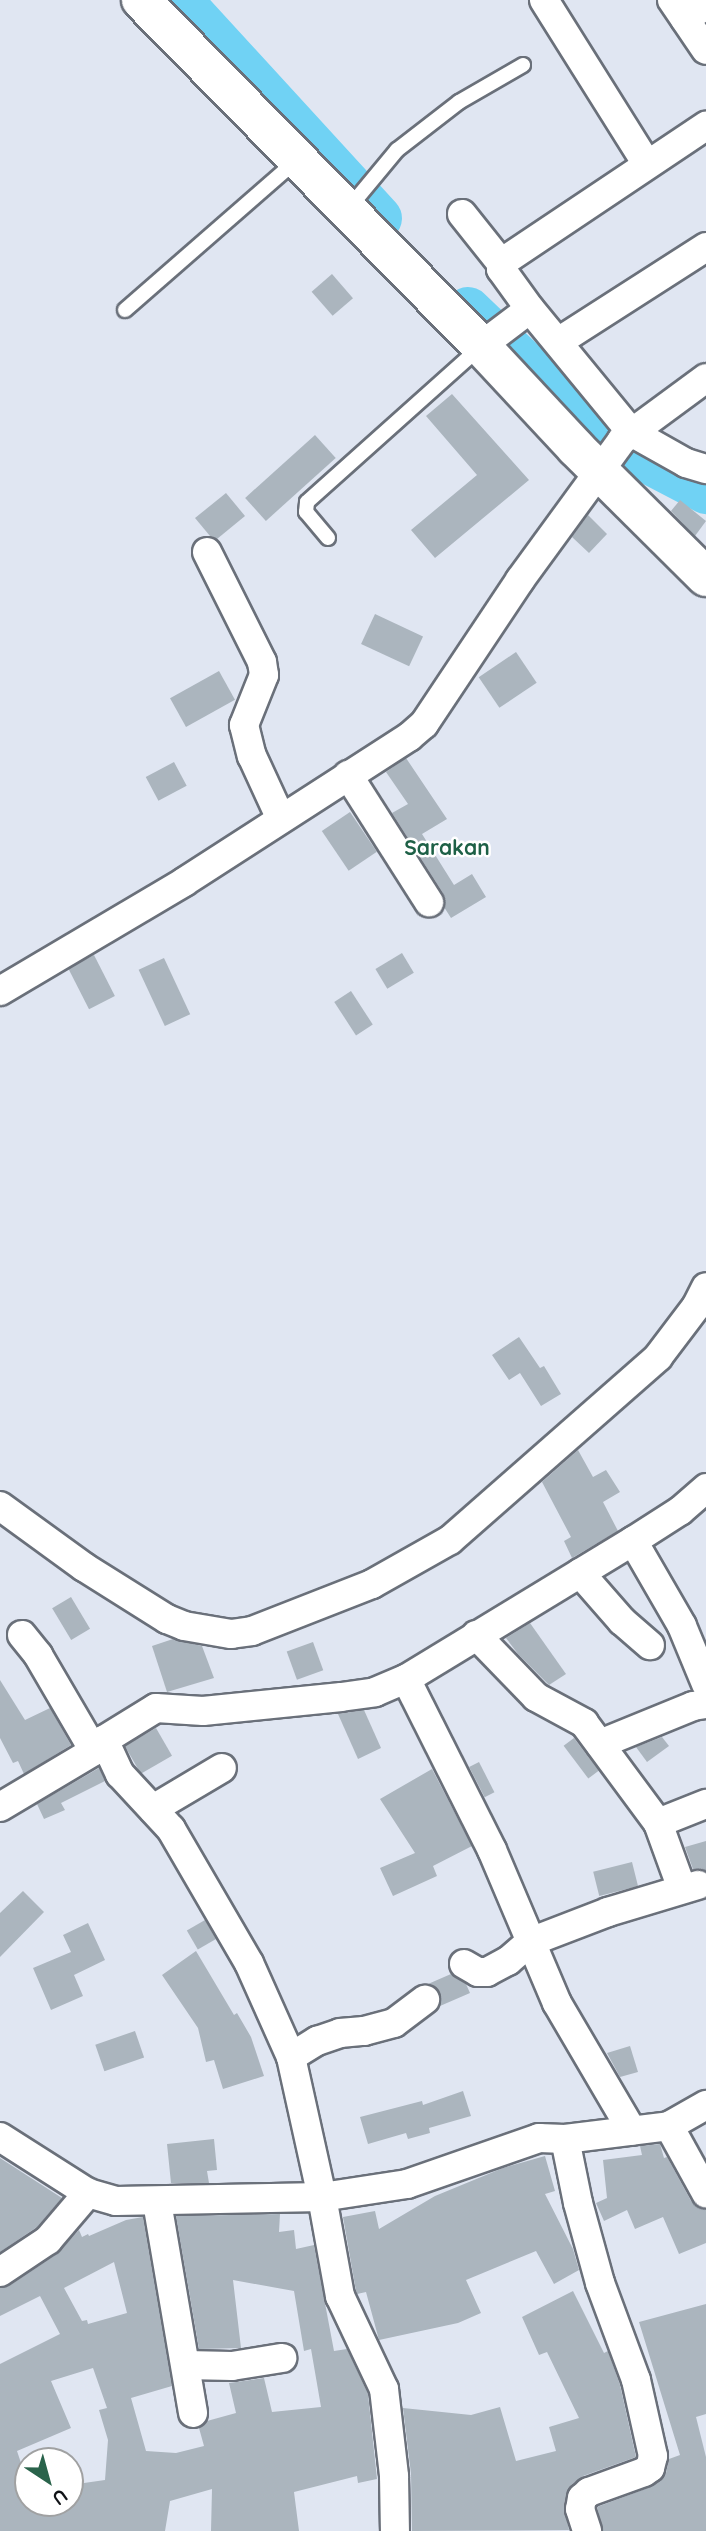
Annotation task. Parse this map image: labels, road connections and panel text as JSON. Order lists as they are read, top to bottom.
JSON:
{
  "districts": ["Sarakan"],
  "north": "bottom right"
}
